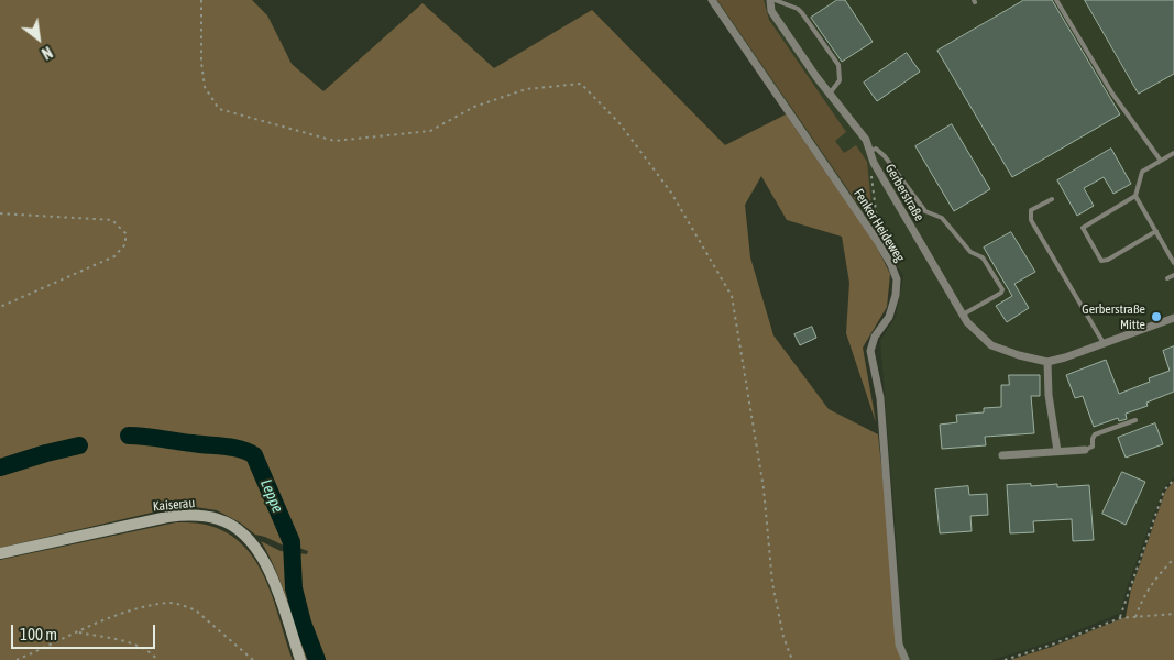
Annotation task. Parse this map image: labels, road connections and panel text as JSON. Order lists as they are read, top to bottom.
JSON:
{
  "streets": {
    "main road": ["Kaiserau"],
    "street": ["Gerberstraße", "Fenker Heideweg"]
  },
  "water": ["Leppe"],
  "places": ["Gerberstraße Mitte"],
  "scale_bar": "100 m",
  "north": "bottom right"
}
